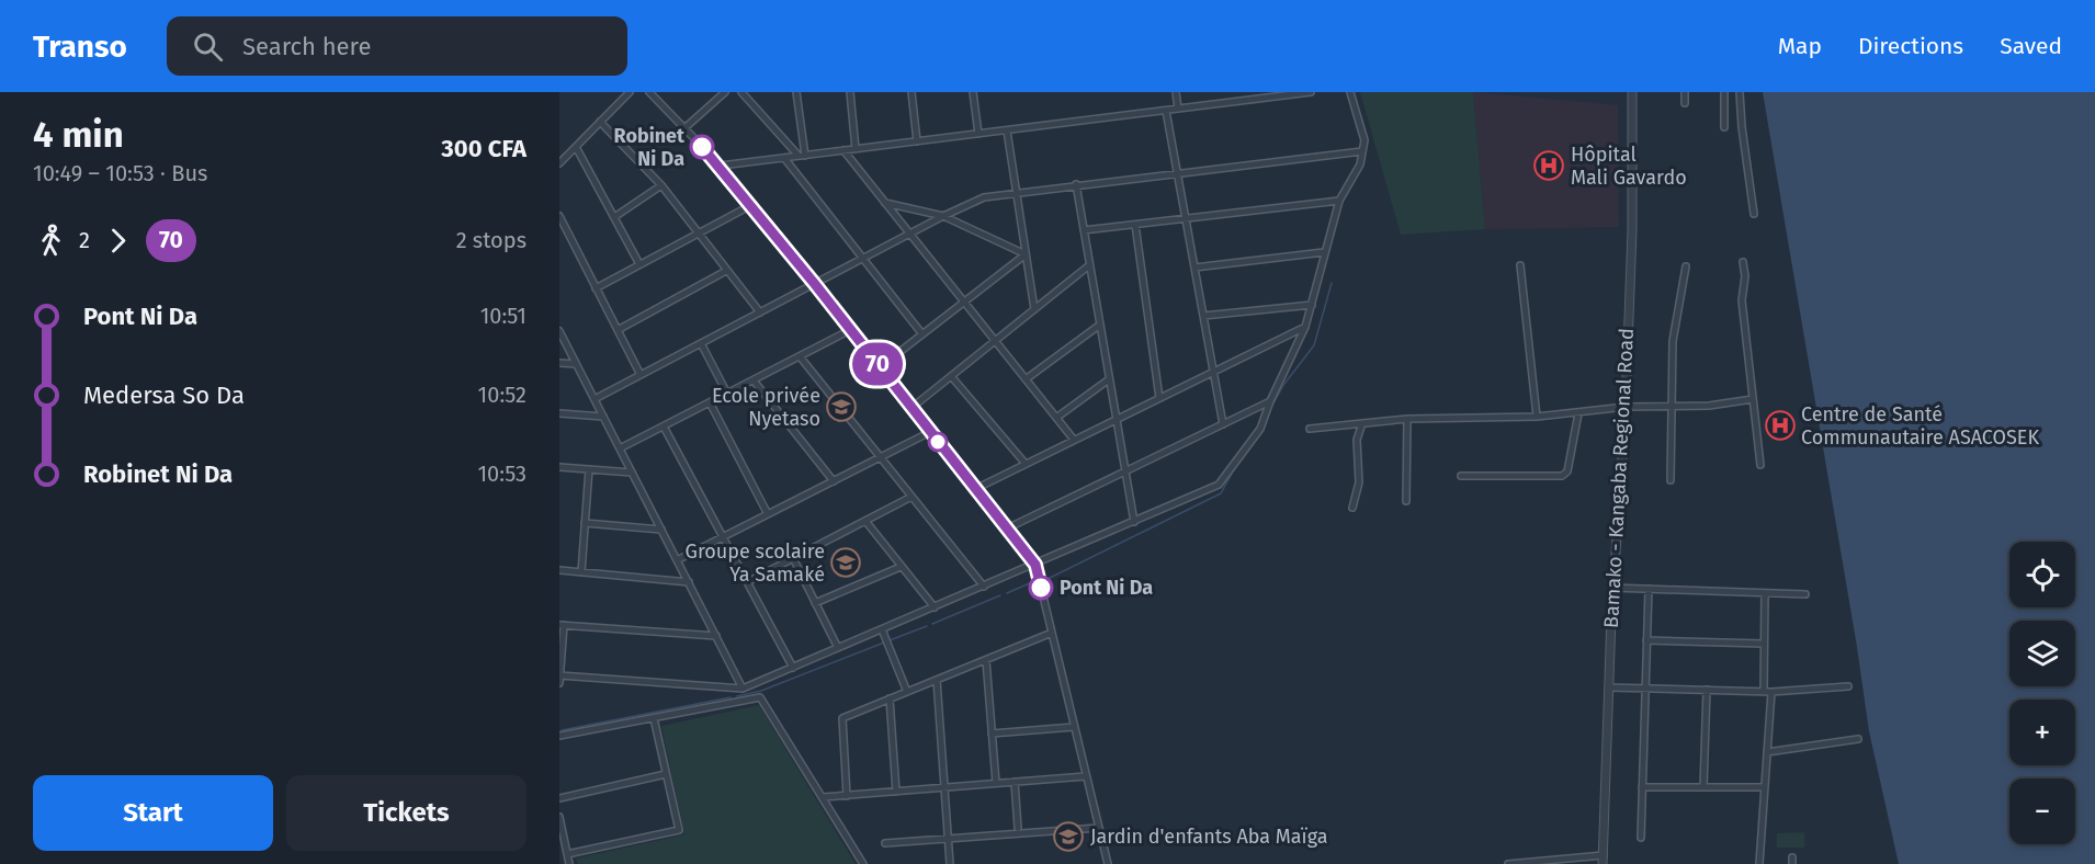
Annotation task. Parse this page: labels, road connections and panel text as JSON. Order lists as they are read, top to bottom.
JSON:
{
  "streets": {
    "street": ["Bamako - Kangaba Regional Road"]
  },
  "places": {
    "other": ["Robinet Ni Da", "Pont Ni Da"],
    "hospital": ["Hôpital Mali Gavardo", "Centre de Santé Communautaire ASACOSEK"],
    "school or university": ["Ecole privée Nyetaso", "Groupe scolaire Ya Samaké", "Jardin d'enfants Aba Maïga"]
  },
  "lines": ["bus line 70"],
  "page": {
    "header": "Transo",
    "search": "Search here",
    "nav": ["Map", "Directions", "Saved"],
    "heading": ["4 min", "10:49 – 10:53 · Bus", "300 CFA"],
    "on_map": "70",
    "legs": ["2", "70", "2 stops"],
    "list": [
      {
        "name": "Pont Ni Da",
        "value": "10:51"
      },
      {
        "name": "Medersa So Da",
        "value": "10:52"
      },
      {
        "name": "Robinet Ni Da",
        "value": "10:53"
      }
    ],
    "map_buttons": ["+", "−"],
    "buttons": ["Start", "Tickets"]
  }
}
